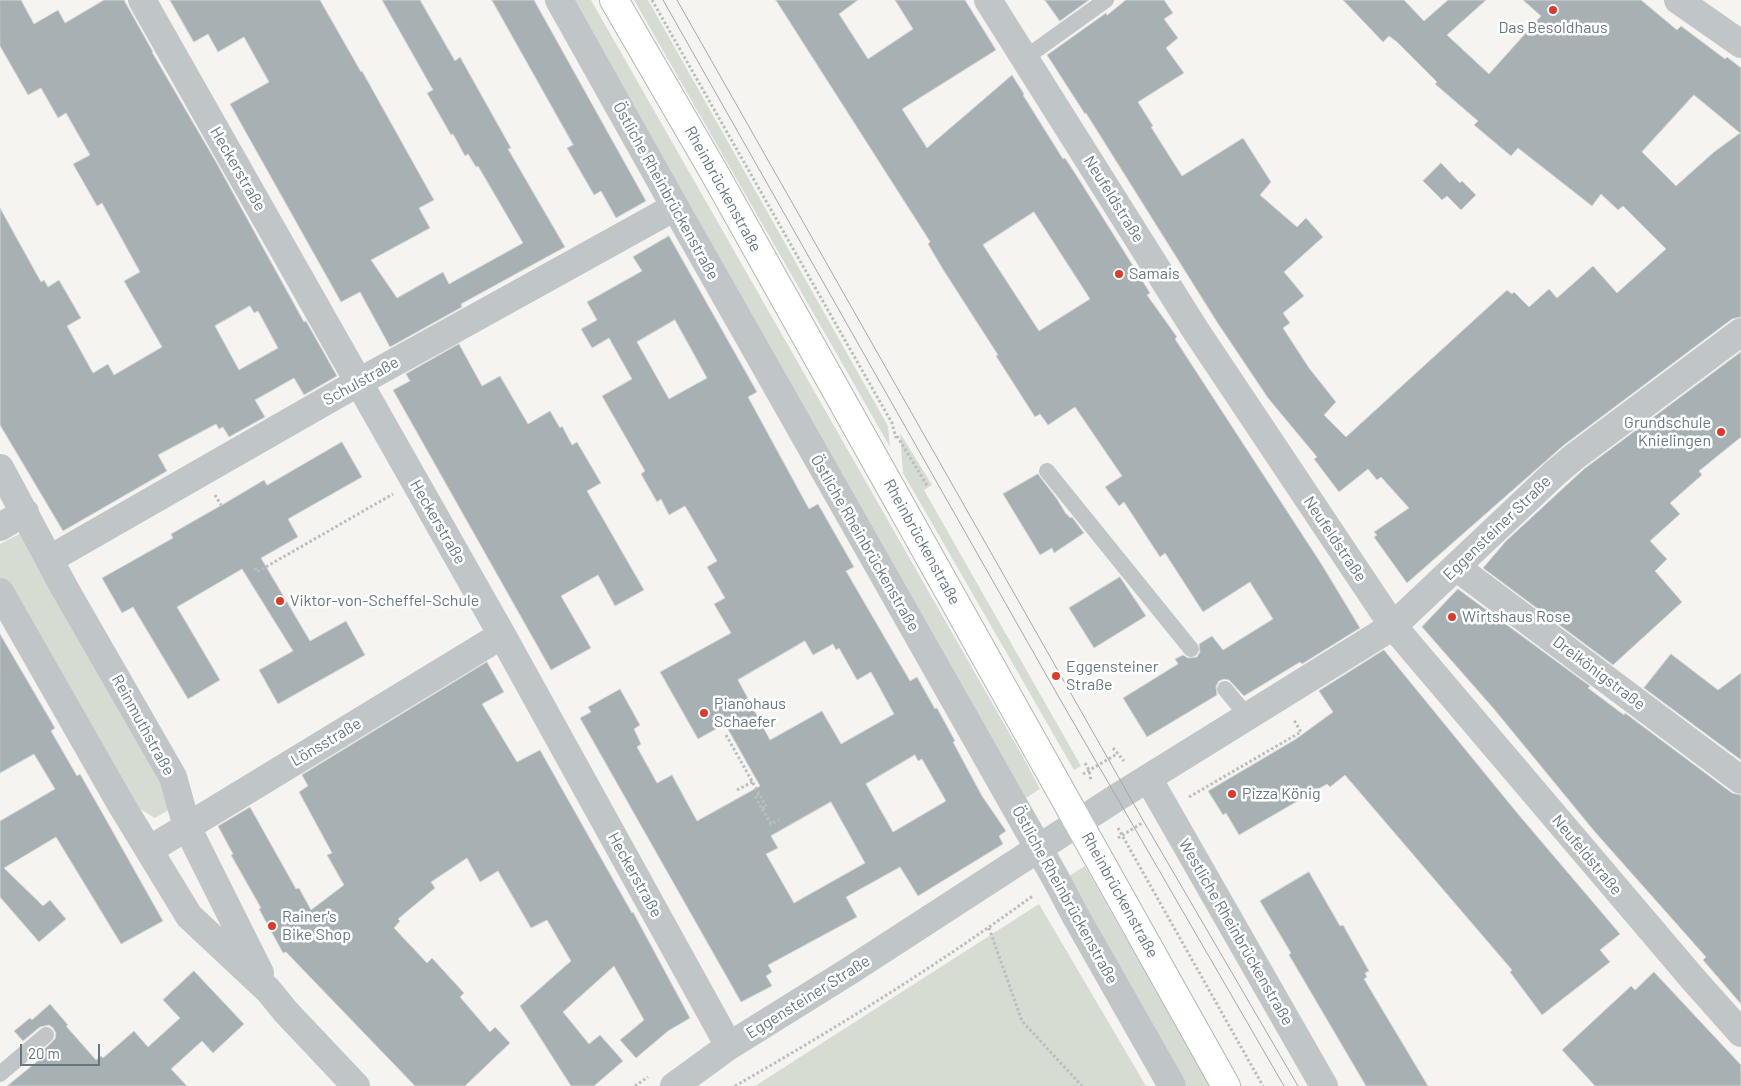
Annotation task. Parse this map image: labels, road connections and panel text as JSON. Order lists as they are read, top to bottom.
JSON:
{
  "streets": {
    "main road": ["Rheinbrückenstraße"],
    "street": [
      "Heckerstraße",
      "Östliche Rheinbrückenstraße",
      "Neufeldstraße",
      "Schulstraße",
      "Eggensteiner Straße",
      "Dreikönigstraße",
      "Reinmuthstraße",
      "Lönsstraße",
      "Westliche Rheinbrückenstraße"
    ]
  },
  "crossings": [
    ["Heckerstraße", "Schulstraße"],
    ["Heckerstraße", "Eggensteiner Straße"],
    ["Heckerstraße", "Lönsstraße"],
    ["Rheinbrückenstraße", "Eggensteiner Straße"],
    ["Östliche Rheinbrückenstraße", "Schulstraße"],
    ["Östliche Rheinbrückenstraße", "Eggensteiner Straße"],
    ["Neufeldstraße", "Eggensteiner Straße"],
    ["Schulstraße", "Reinmuthstraße"],
    ["Eggensteiner Straße", "Dreikönigstraße"],
    ["Eggensteiner Straße", "Westliche Rheinbrückenstraße"],
    ["Reinmuthstraße", "Lönsstraße"]
  ],
  "places": [
    "Das Besoldhaus",
    "Samais",
    "Grundschule Knielingen",
    "Viktor-von-Scheffel-Schule",
    "Wirtshaus Rose",
    "Eggensteiner Straße",
    "Pianohaus Schaefer",
    "Pizza König",
    "Rainer's Bike Shop"
  ],
  "scale_bar": "20 m"
}
